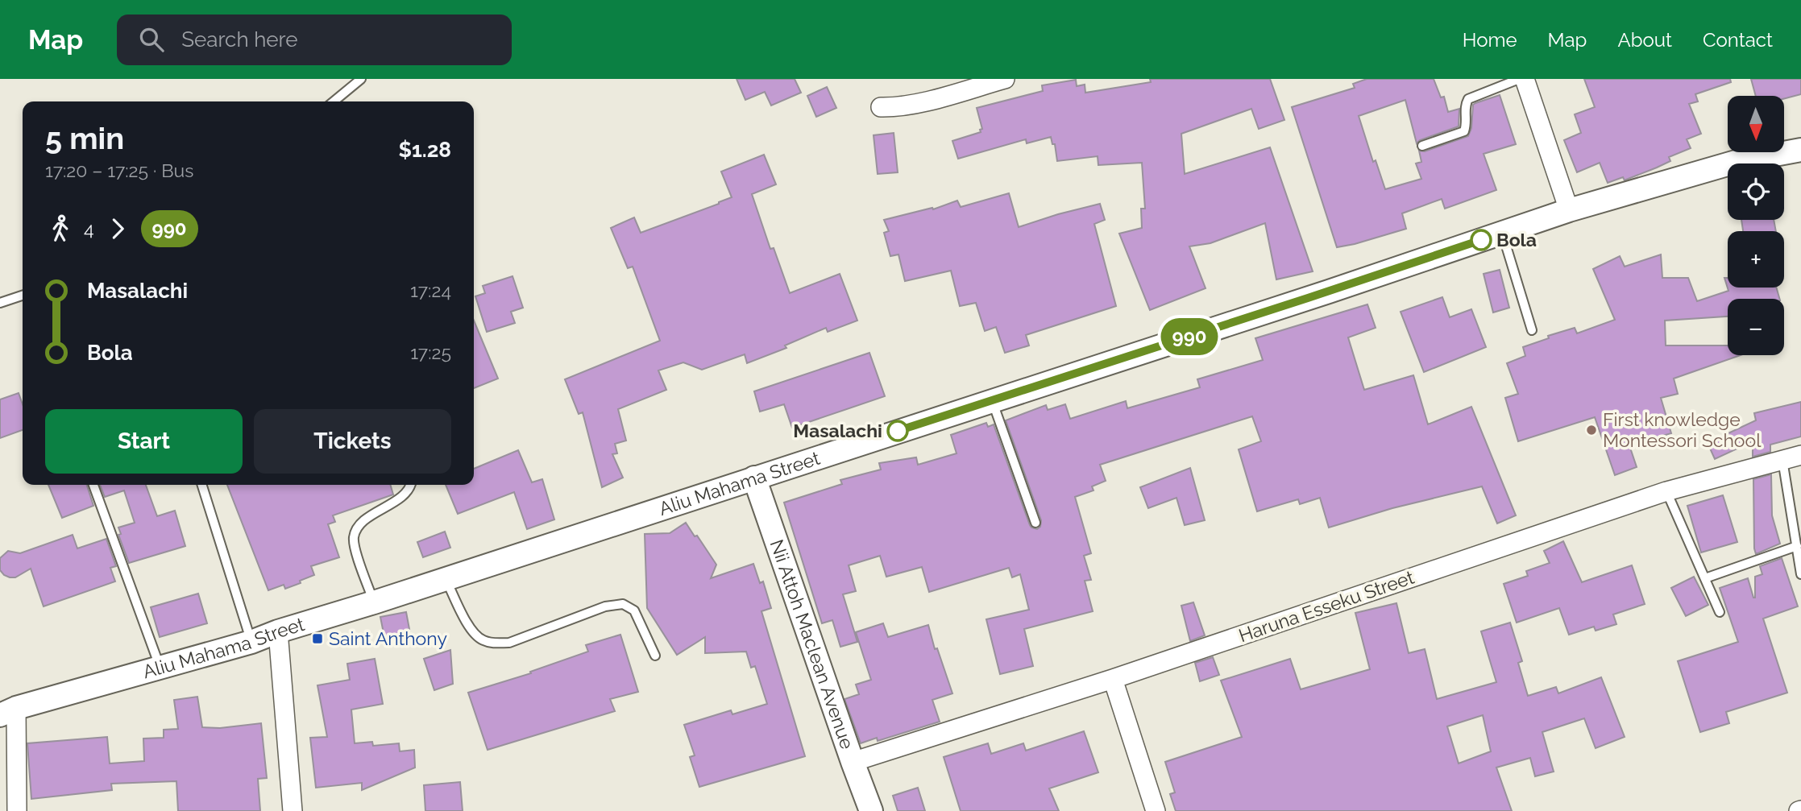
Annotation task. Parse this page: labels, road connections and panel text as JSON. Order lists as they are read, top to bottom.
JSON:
{
  "streets": {
    "street": ["Aliu Mahama Street", "Haruna Esseku Street", "Nii Attoh Maclean Avenue"]
  },
  "crossings": [
    ["Aliu Mahama Street", "Nii Attoh Maclean Avenue"],
    ["Haruna Esseku Street", "Nii Attoh Maclean Avenue"]
  ],
  "places": {
    "other": ["Bola", "First knowledge Montessori School", "Masalachi"],
    "transit": ["Saint Anthony"]
  },
  "lines": ["bus line 990"],
  "north": "bottom",
  "page": {
    "header": "Map",
    "search": "Search here",
    "nav": [
      "Home",
      "Map",
      "About",
      "Contact"
    ],
    "on_map": "990",
    "map_buttons": ["+", "−"],
    "heading": ["5 min", "17:20 – 17:25 · Bus", "$1.28"],
    "legs": ["4", "990"],
    "list": [
      {
        "name": "Masalachi",
        "value": "17:24"
      },
      {
        "name": "Bola",
        "value": "17:25"
      }
    ],
    "buttons": ["Start", "Tickets"]
  }
}
